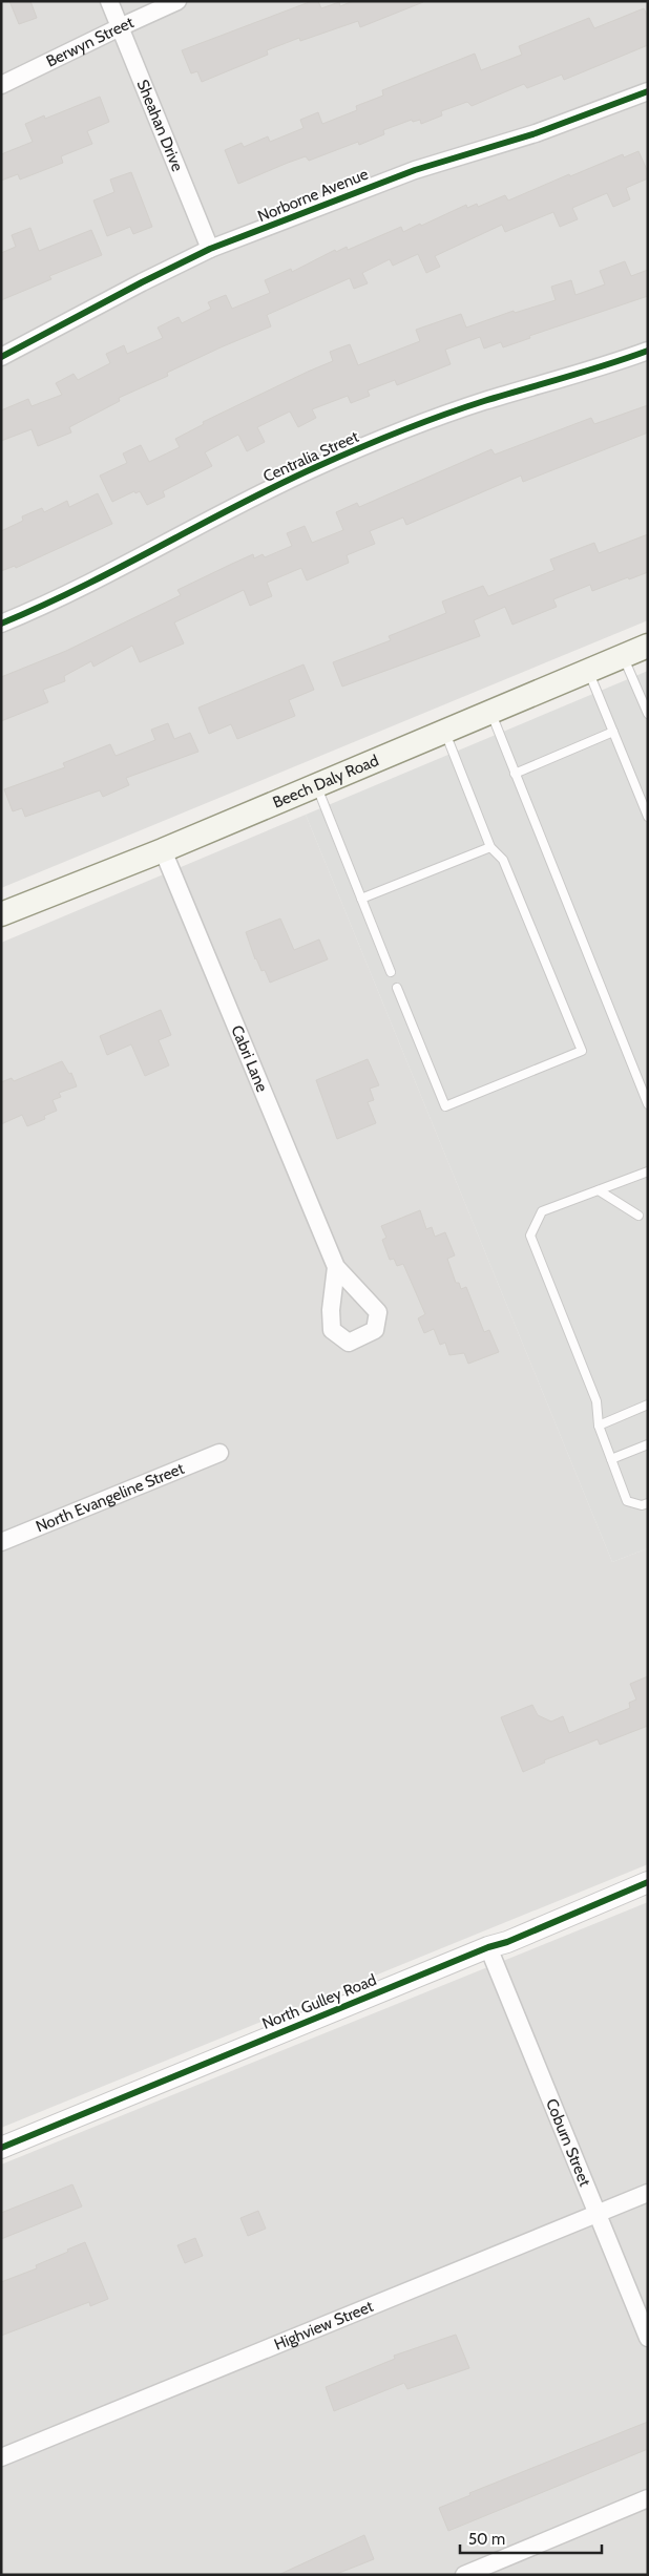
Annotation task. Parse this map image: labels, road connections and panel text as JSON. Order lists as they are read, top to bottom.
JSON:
{
  "streets": {
    "main road": ["Beech Daly Road"],
    "street": [
      "Berwyn Street",
      "Sheahan Drive",
      "Norborne Avenue",
      "Centralia Street",
      "Cabri Lane",
      "North Evangeline Street",
      "North Gulley Road",
      "Coburn Street",
      "Highview Street"
    ]
  },
  "crossings": [
    ["Berwyn Street", "Sheahan Drive"],
    ["Sheahan Drive", "Norborne Avenue"],
    ["Beech Daly Road", "Cabri Lane"],
    ["North Gulley Road", "Coburn Street"],
    ["Coburn Street", "Highview Street"]
  ],
  "scale_bar": "50 m"
}
